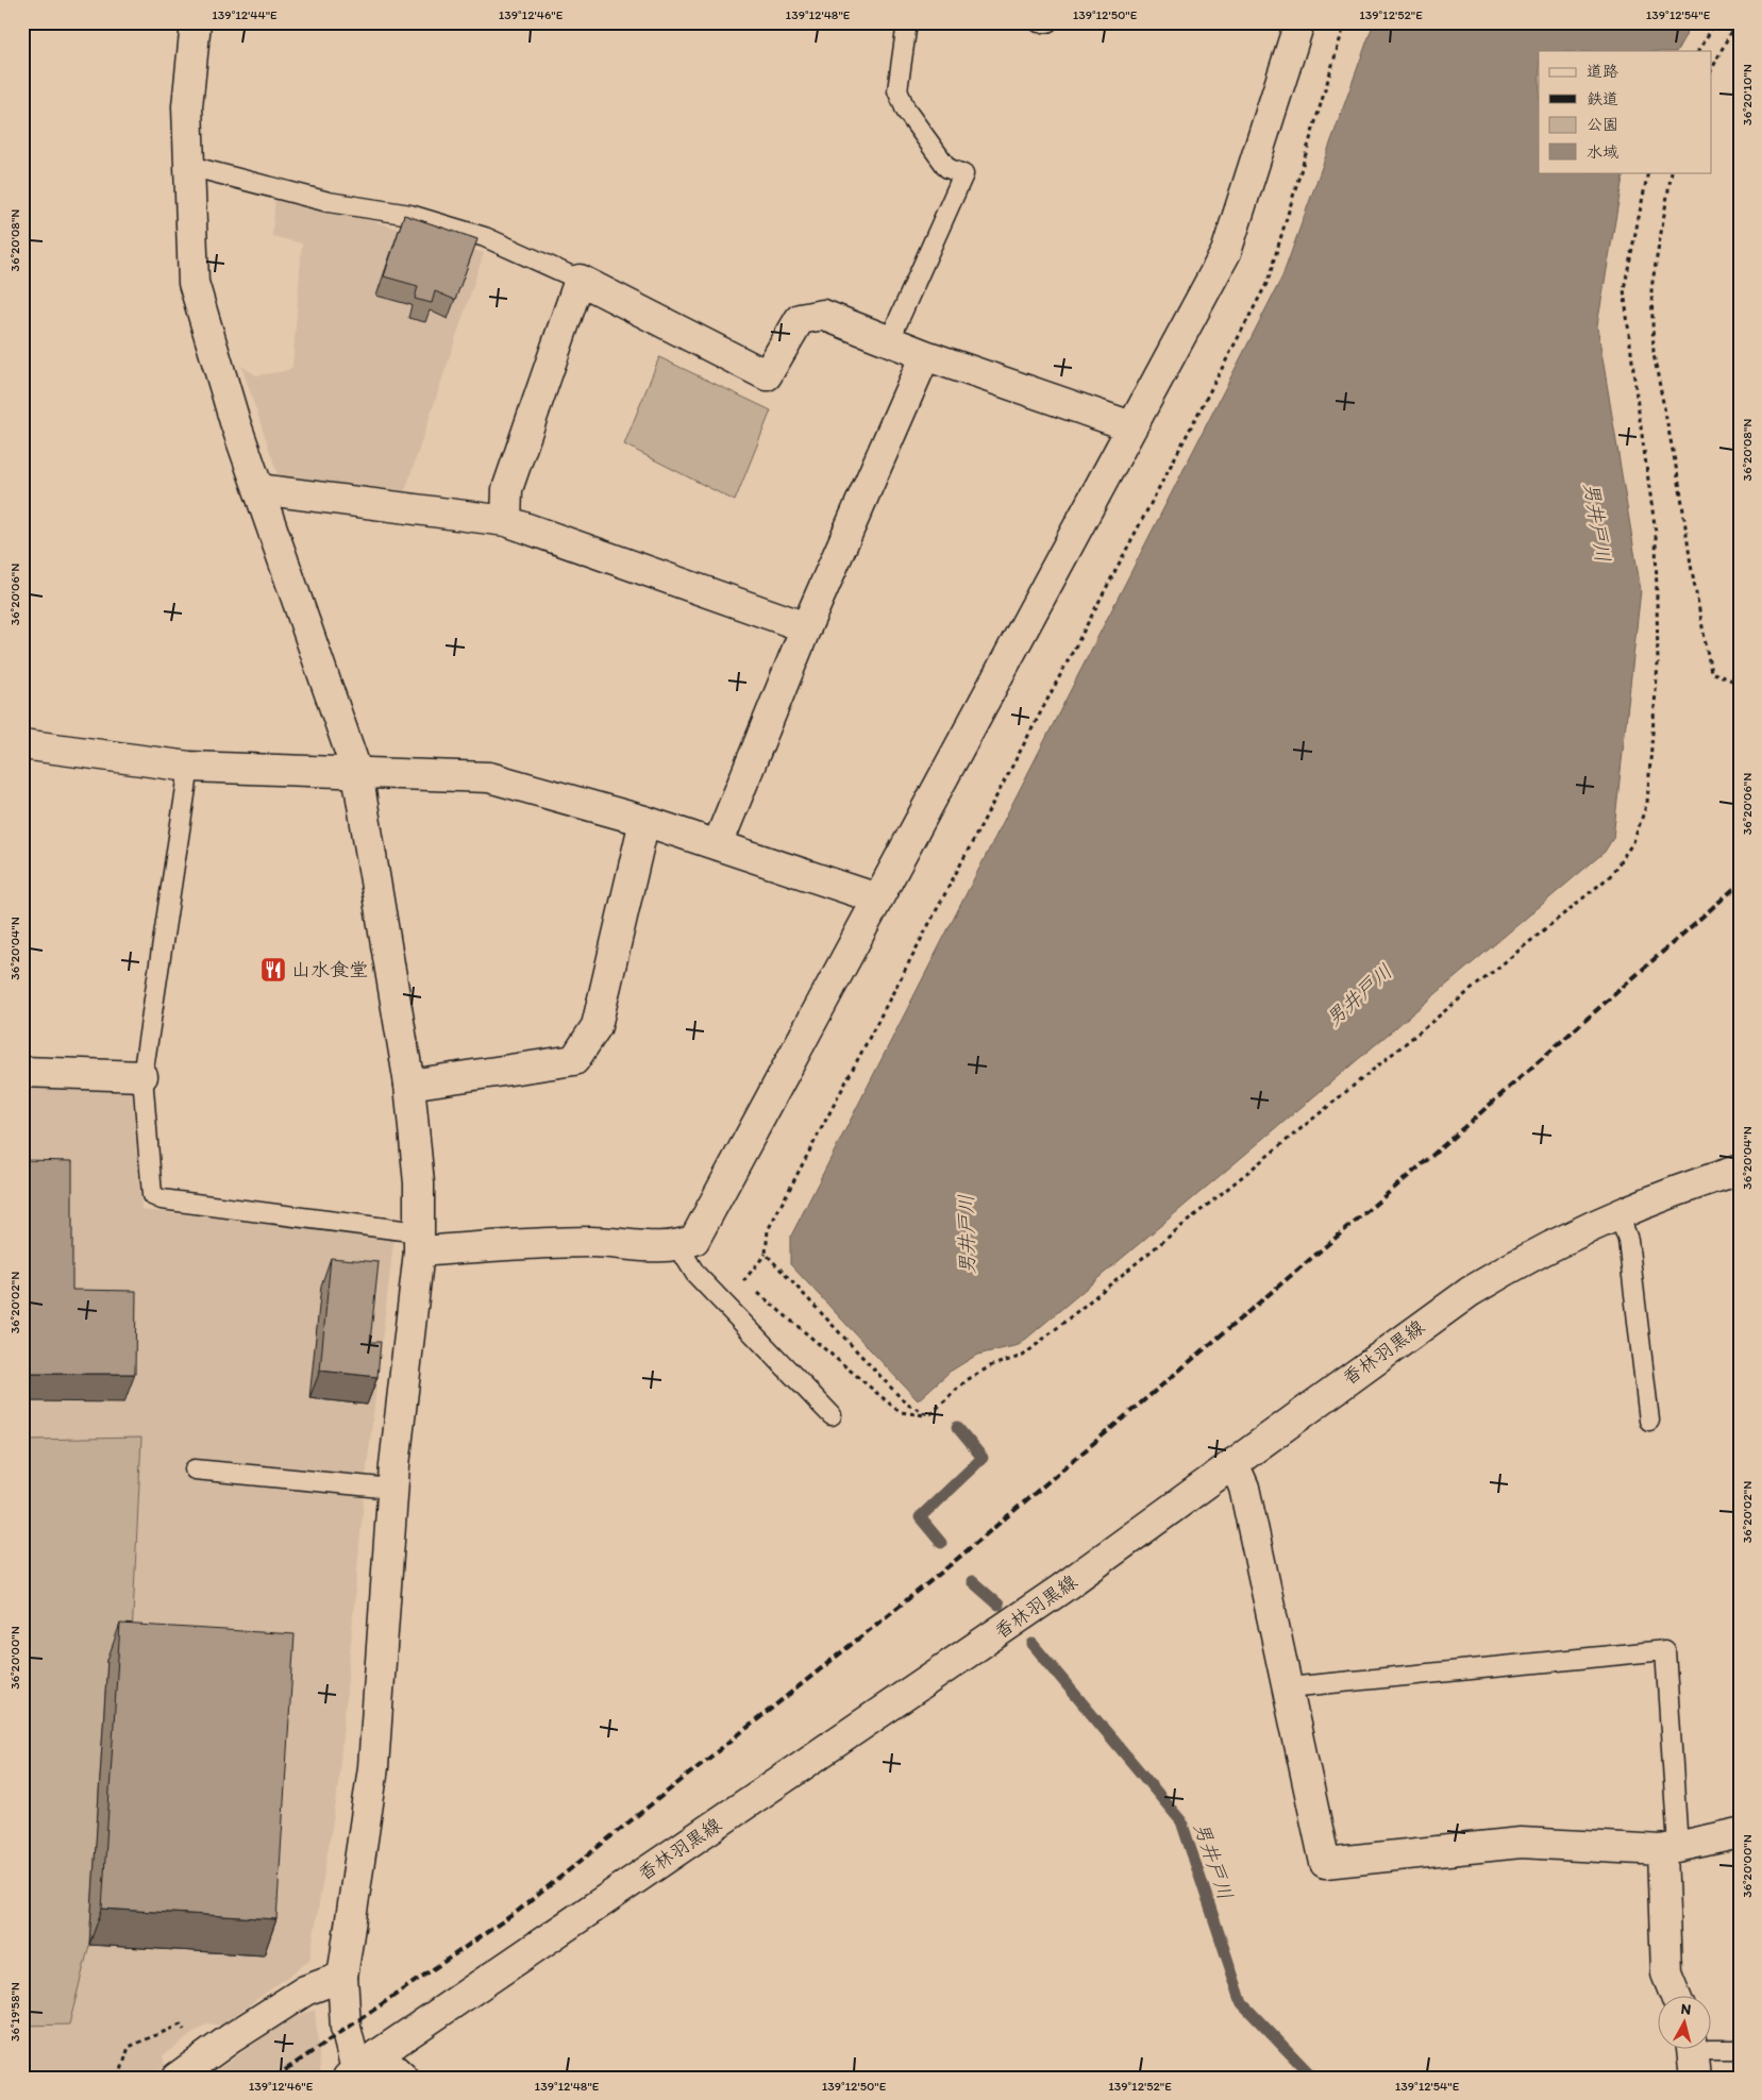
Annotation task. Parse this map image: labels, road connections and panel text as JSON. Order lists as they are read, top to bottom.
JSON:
{
  "streets": {
    "street": ["香林羽黒線"]
  },
  "water": ["男井戸川"],
  "places": {
    "restaurant": ["山水食堂"]
  },
  "legend": [
    "道路",
    "鉄道",
    "公園",
    "水域"
  ],
  "north": "top",
  "coordinates": [
    "139°12'44\"E",
    "139°12'46\"E",
    "139°12'48\"E",
    "139°12'50\"E",
    "139°12'52\"E",
    "139°12'54\"E",
    "36°20'10\"N",
    "36°20'08\"N",
    "36°20'06\"N",
    "36°20'04\"N",
    "36°20'02\"N",
    "36°20'00\"N",
    "36°19'58\"N"
  ]
}
